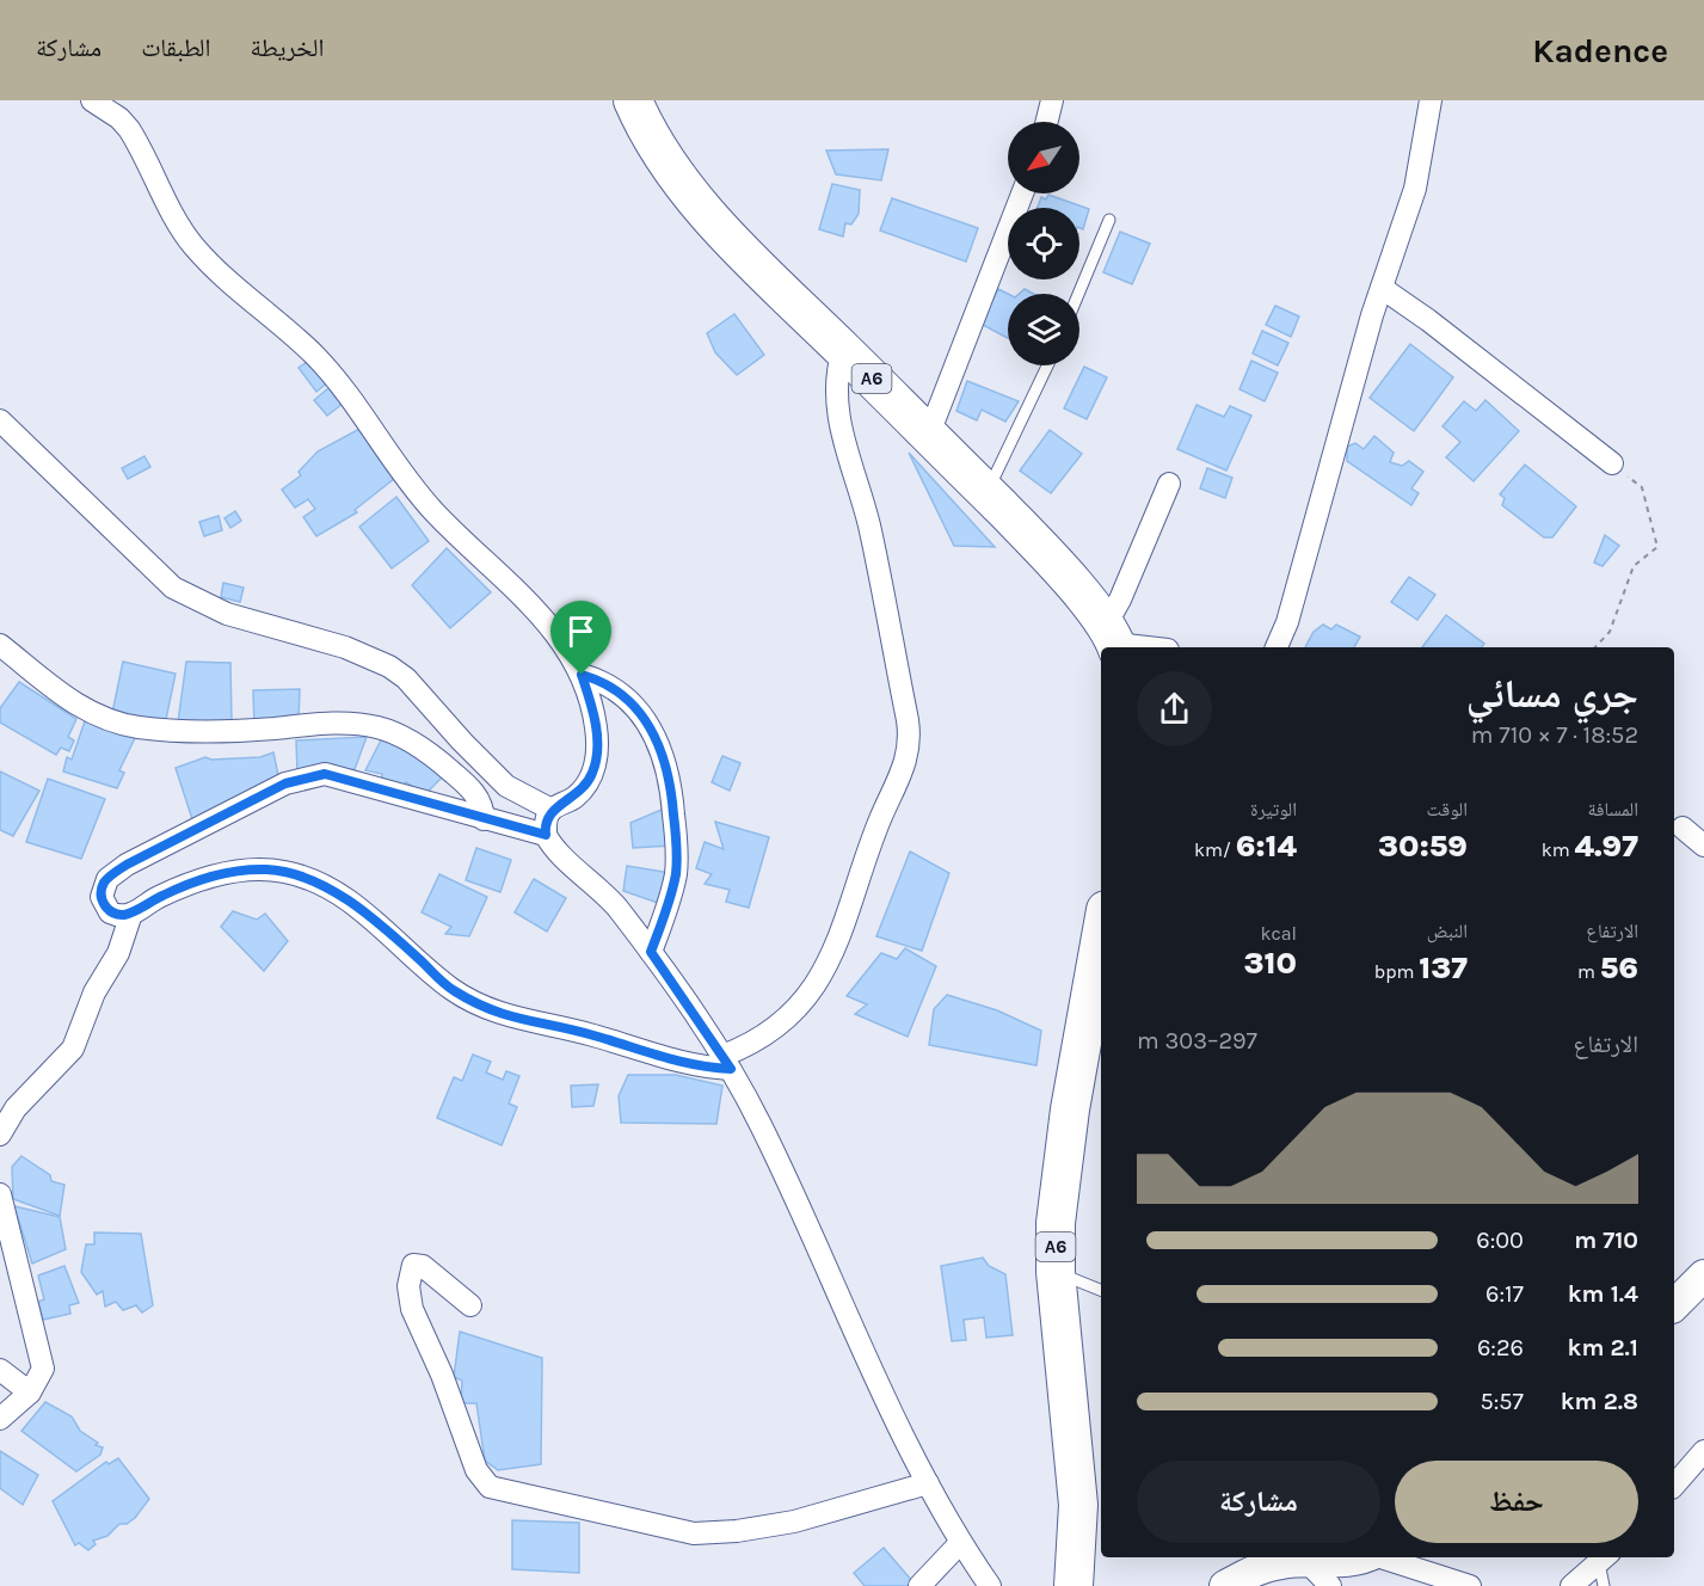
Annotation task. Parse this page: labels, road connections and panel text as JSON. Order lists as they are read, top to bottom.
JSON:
{
  "streets": {
    "highway": ["A6"]
  },
  "north": "bottom left",
  "page": {
    "header": "Kadence",
    "nav": ["الخريطة", "الطبقات", "مشاركة"],
    "heading": ["جري مسائي", "18:52 · 7 × 710 m"],
    "stats": [
      ["المسافة", "4.97 km"],
      ["الوقت", "30:59"],
      ["الوتيرة", "6:14 /km"],
      ["الارتفاع", "56 m"],
      ["النبض", "137 bpm"],
      ["kcal", "310"]
    ],
    "chart": ["الارتفاع", "297–303 m"],
    "list": [
      {
        "name": "710 m",
        "note": "6:00"
      },
      {
        "name": "1.4 km",
        "note": "6:17"
      },
      {
        "name": "2.1 km",
        "note": "6:26"
      },
      {
        "name": "2.8 km",
        "note": "5:57"
      }
    ],
    "buttons": ["حفظ", "مشاركة"]
  }
}
